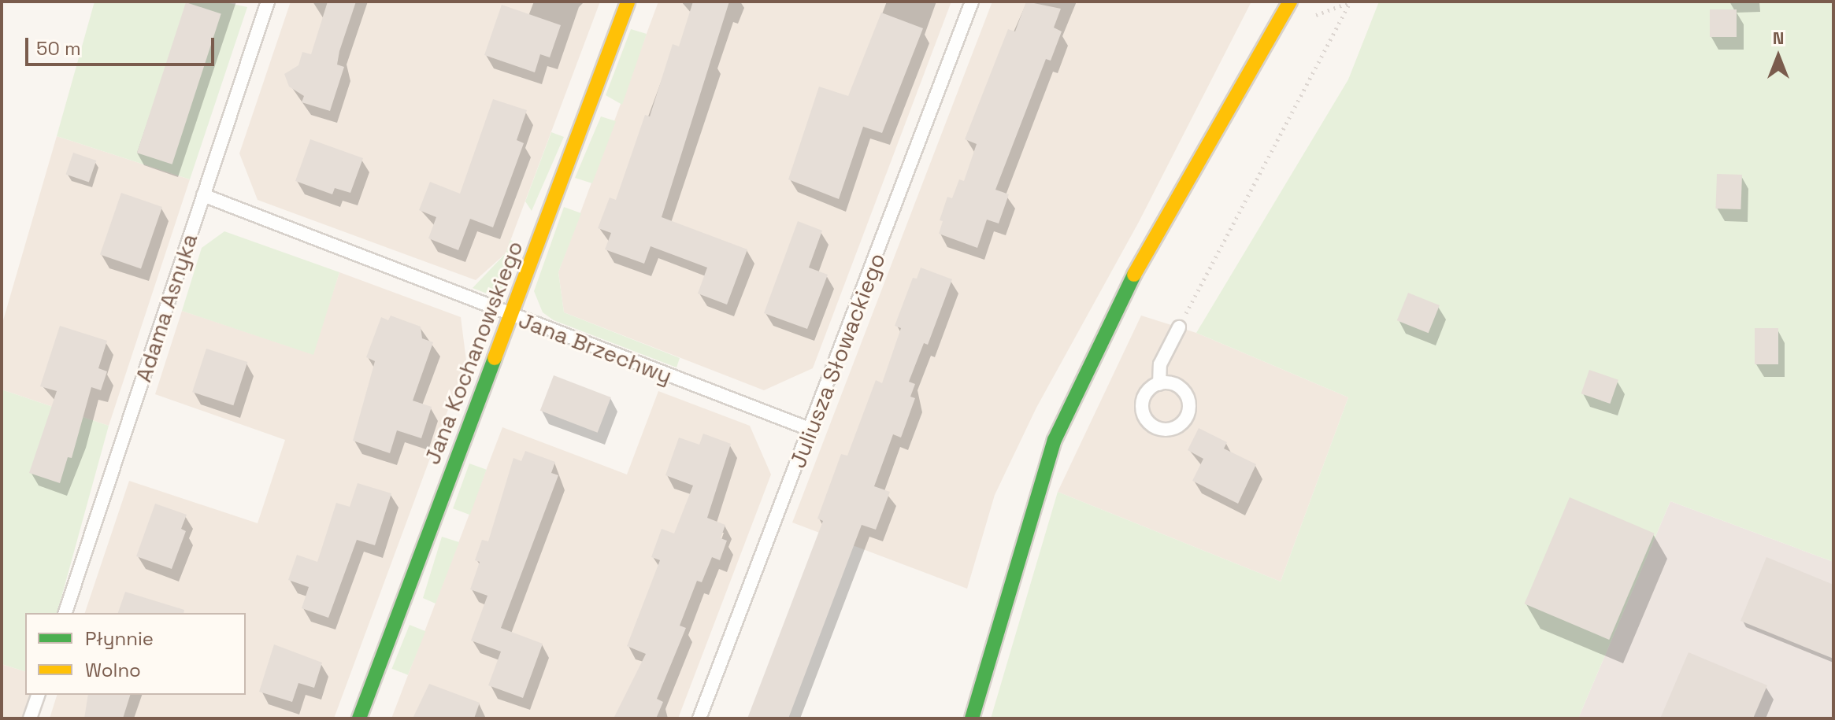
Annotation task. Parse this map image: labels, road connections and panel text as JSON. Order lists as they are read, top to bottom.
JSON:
{
  "streets": {
    "street": ["Jana Kochanowskiego"],
    "lane": ["Adama Asnyka", "Jana Brzechwy", "Juliusza Słowackiego"]
  },
  "crossings": [
    ["Adama Asnyka", "Jana Brzechwy"],
    ["Jana Brzechwy", "Jana Kochanowskiego"],
    ["Jana Brzechwy", "Juliusza Słowackiego"]
  ],
  "legend": ["Płynnie", "Wolno"],
  "scale_bar": "50 m",
  "north": "top"
}
